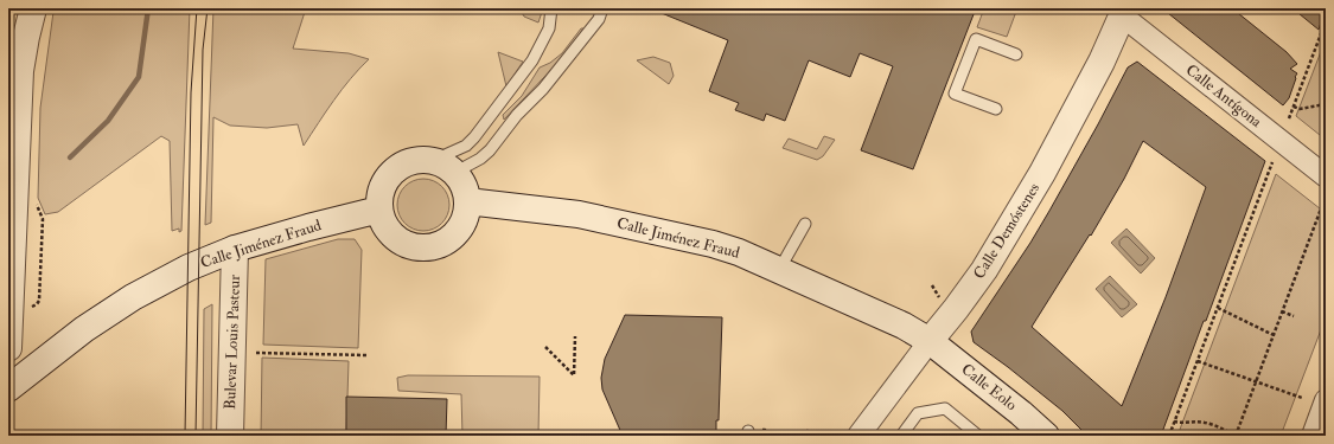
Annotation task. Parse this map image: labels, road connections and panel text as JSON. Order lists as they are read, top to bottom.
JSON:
{
  "streets": {
    "main road": [
      "Calle Demóstenes",
      "Calle Jiménez Fraud",
      "Bulevar Louis Pasteur",
      "Calle Eolo"
    ],
    "street": ["Calle Antígona"]
  },
  "crossings": [
    ["Calle Antígona", "Calle Demóstenes"],
    ["Calle Demóstenes", "Calle Jiménez Fraud"],
    ["Calle Demóstenes", "Calle Eolo"],
    ["Calle Jiménez Fraud", "Bulevar Louis Pasteur"],
    ["Calle Jiménez Fraud", "Calle Eolo"]
  ]
}
